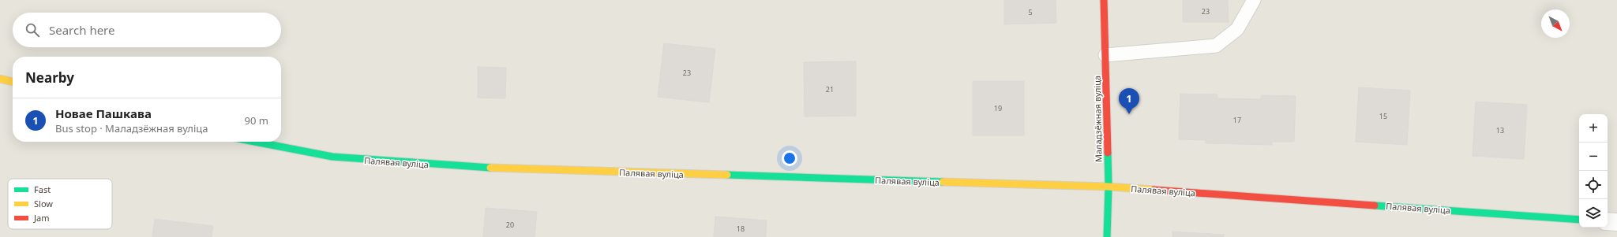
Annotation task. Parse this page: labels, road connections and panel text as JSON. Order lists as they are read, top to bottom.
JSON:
{
  "streets": {
    "main road": ["Маладзёжная вуліца", "Палявая вуліца"]
  },
  "crossings": [
    ["Маладзёжная вуліца", "Палявая вуліца"]
  ],
  "house_numbers": [
    "23",
    "5",
    "23",
    "21",
    "19",
    "15",
    "17",
    "13",
    "20",
    "18"
  ],
  "legend": ["Fast", "Slow", "Jam"],
  "north": "bottom right",
  "page": {
    "search": "Search here",
    "heading": "Nearby",
    "pins": "1",
    "list": [
      {
        "mark": "1",
        "name": "Новае Пашкава",
        "note": "Bus stop · Маладзёжная вуліца",
        "value": "90 m"
      }
    ],
    "map_buttons": ["+", "−"]
  }
}
